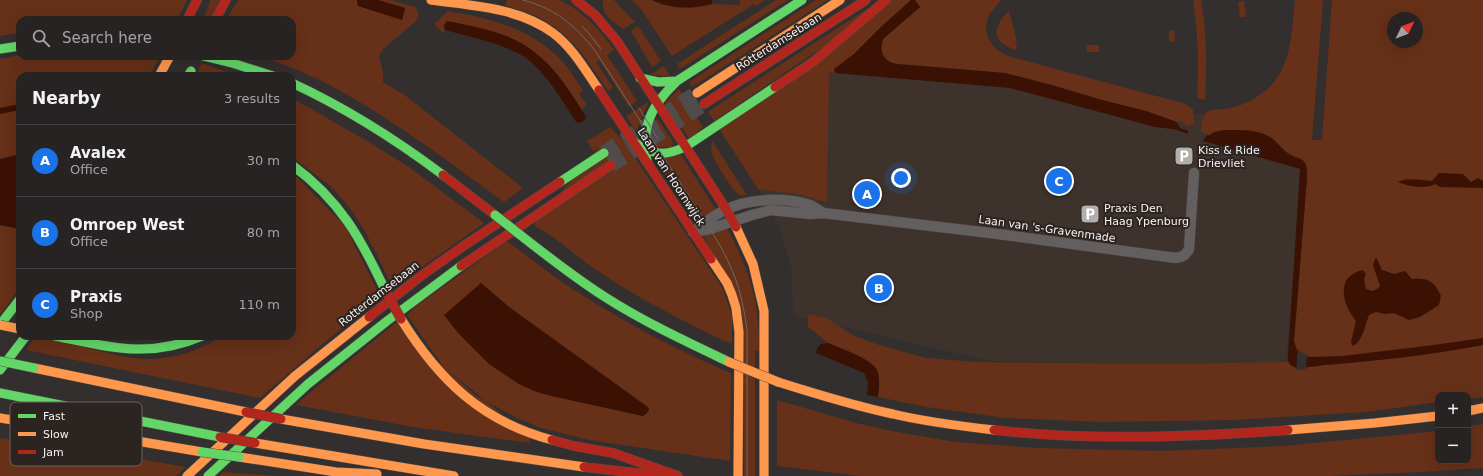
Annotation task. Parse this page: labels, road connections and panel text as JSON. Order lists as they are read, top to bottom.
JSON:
{
  "streets": {
    "main road": ["Rotterdamsebaan", "Laan van Hoornwijck"],
    "street": ["Laan van 's-Gravenmade"]
  },
  "crossings": [
    ["Laan van Hoornwijck", "Laan van 's-Gravenmade"]
  ],
  "places": {
    "parking": ["Kiss & Ride Drievliet", "Praxis Den Haag Ypenburg"]
  },
  "legend": ["Fast", "Slow", "Jam"],
  "north": "top right",
  "page": {
    "search": "Search here",
    "heading": ["Nearby", "3 results"],
    "list": [
      {
        "mark": "A",
        "name": "Avalex",
        "note": "Office",
        "value": "30 m"
      },
      {
        "mark": "B",
        "name": "Omroep West",
        "note": "Office",
        "value": "80 m"
      },
      {
        "mark": "C",
        "name": "Praxis",
        "note": "Shop",
        "value": "110 m"
      }
    ],
    "pins": ["C", "A", "B"],
    "map_buttons": ["+", "−"]
  }
}
